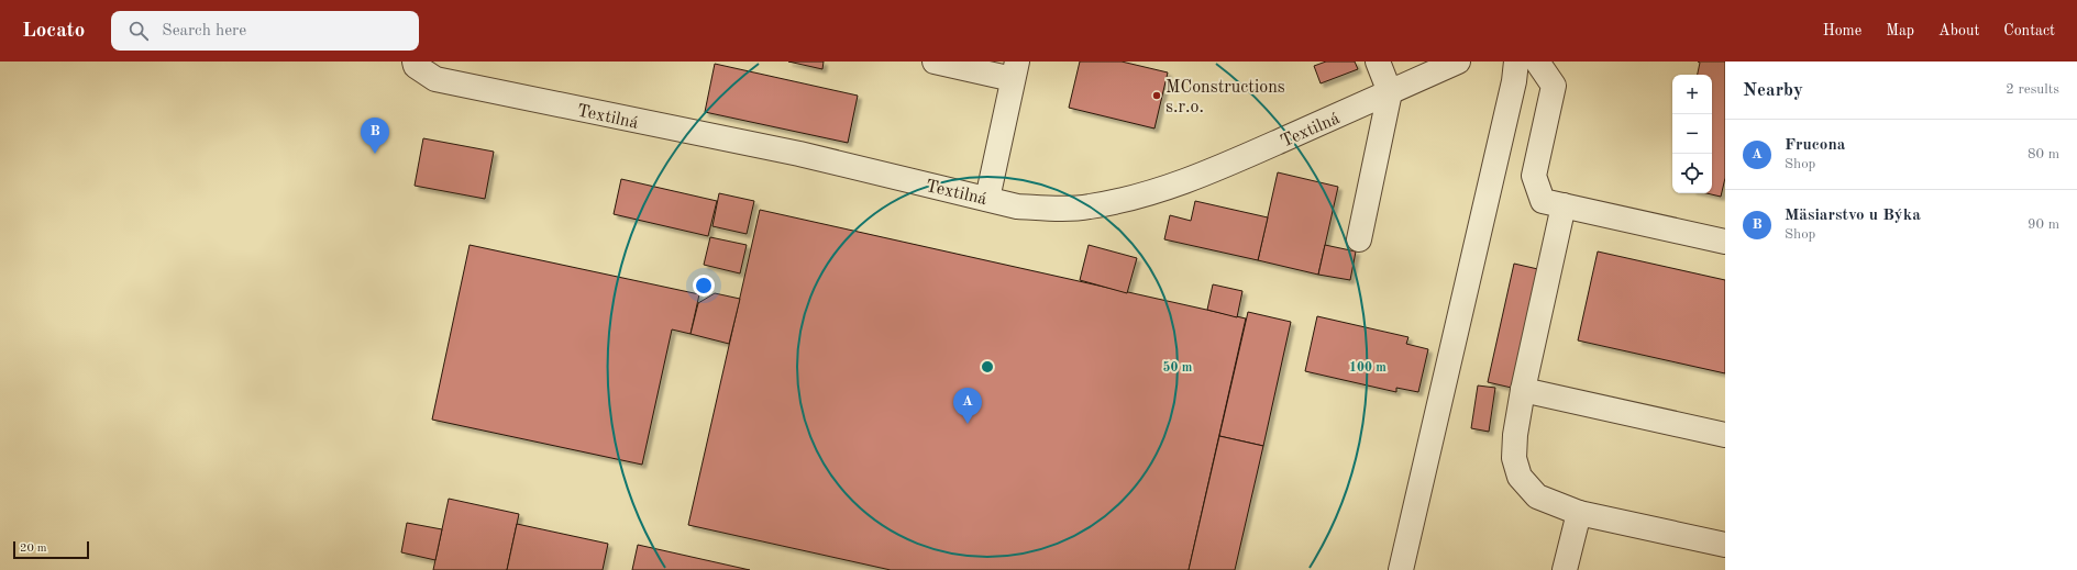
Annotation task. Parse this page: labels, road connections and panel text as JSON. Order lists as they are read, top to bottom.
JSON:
{
  "streets": {
    "lane": ["Textilná"]
  },
  "places": ["MConstructions s.r.o."],
  "scale_bar": "20 m",
  "page": {
    "header": "Locato",
    "search": "Search here",
    "nav": [
      "Home",
      "Map",
      "About",
      "Contact"
    ],
    "heading": ["Nearby", "2 results"],
    "map_buttons": ["+", "−"],
    "pins": ["B", "A"],
    "list": [
      {
        "mark": "A",
        "name": "Frucona",
        "note": "Shop",
        "value": "80 m"
      },
      {
        "mark": "B",
        "name": "Mäsiarstvo u Býka",
        "note": "Shop",
        "value": "90 m"
      }
    ],
    "scale": "20 m"
  },
  "rings": ["50 m", "100 m"]
}
